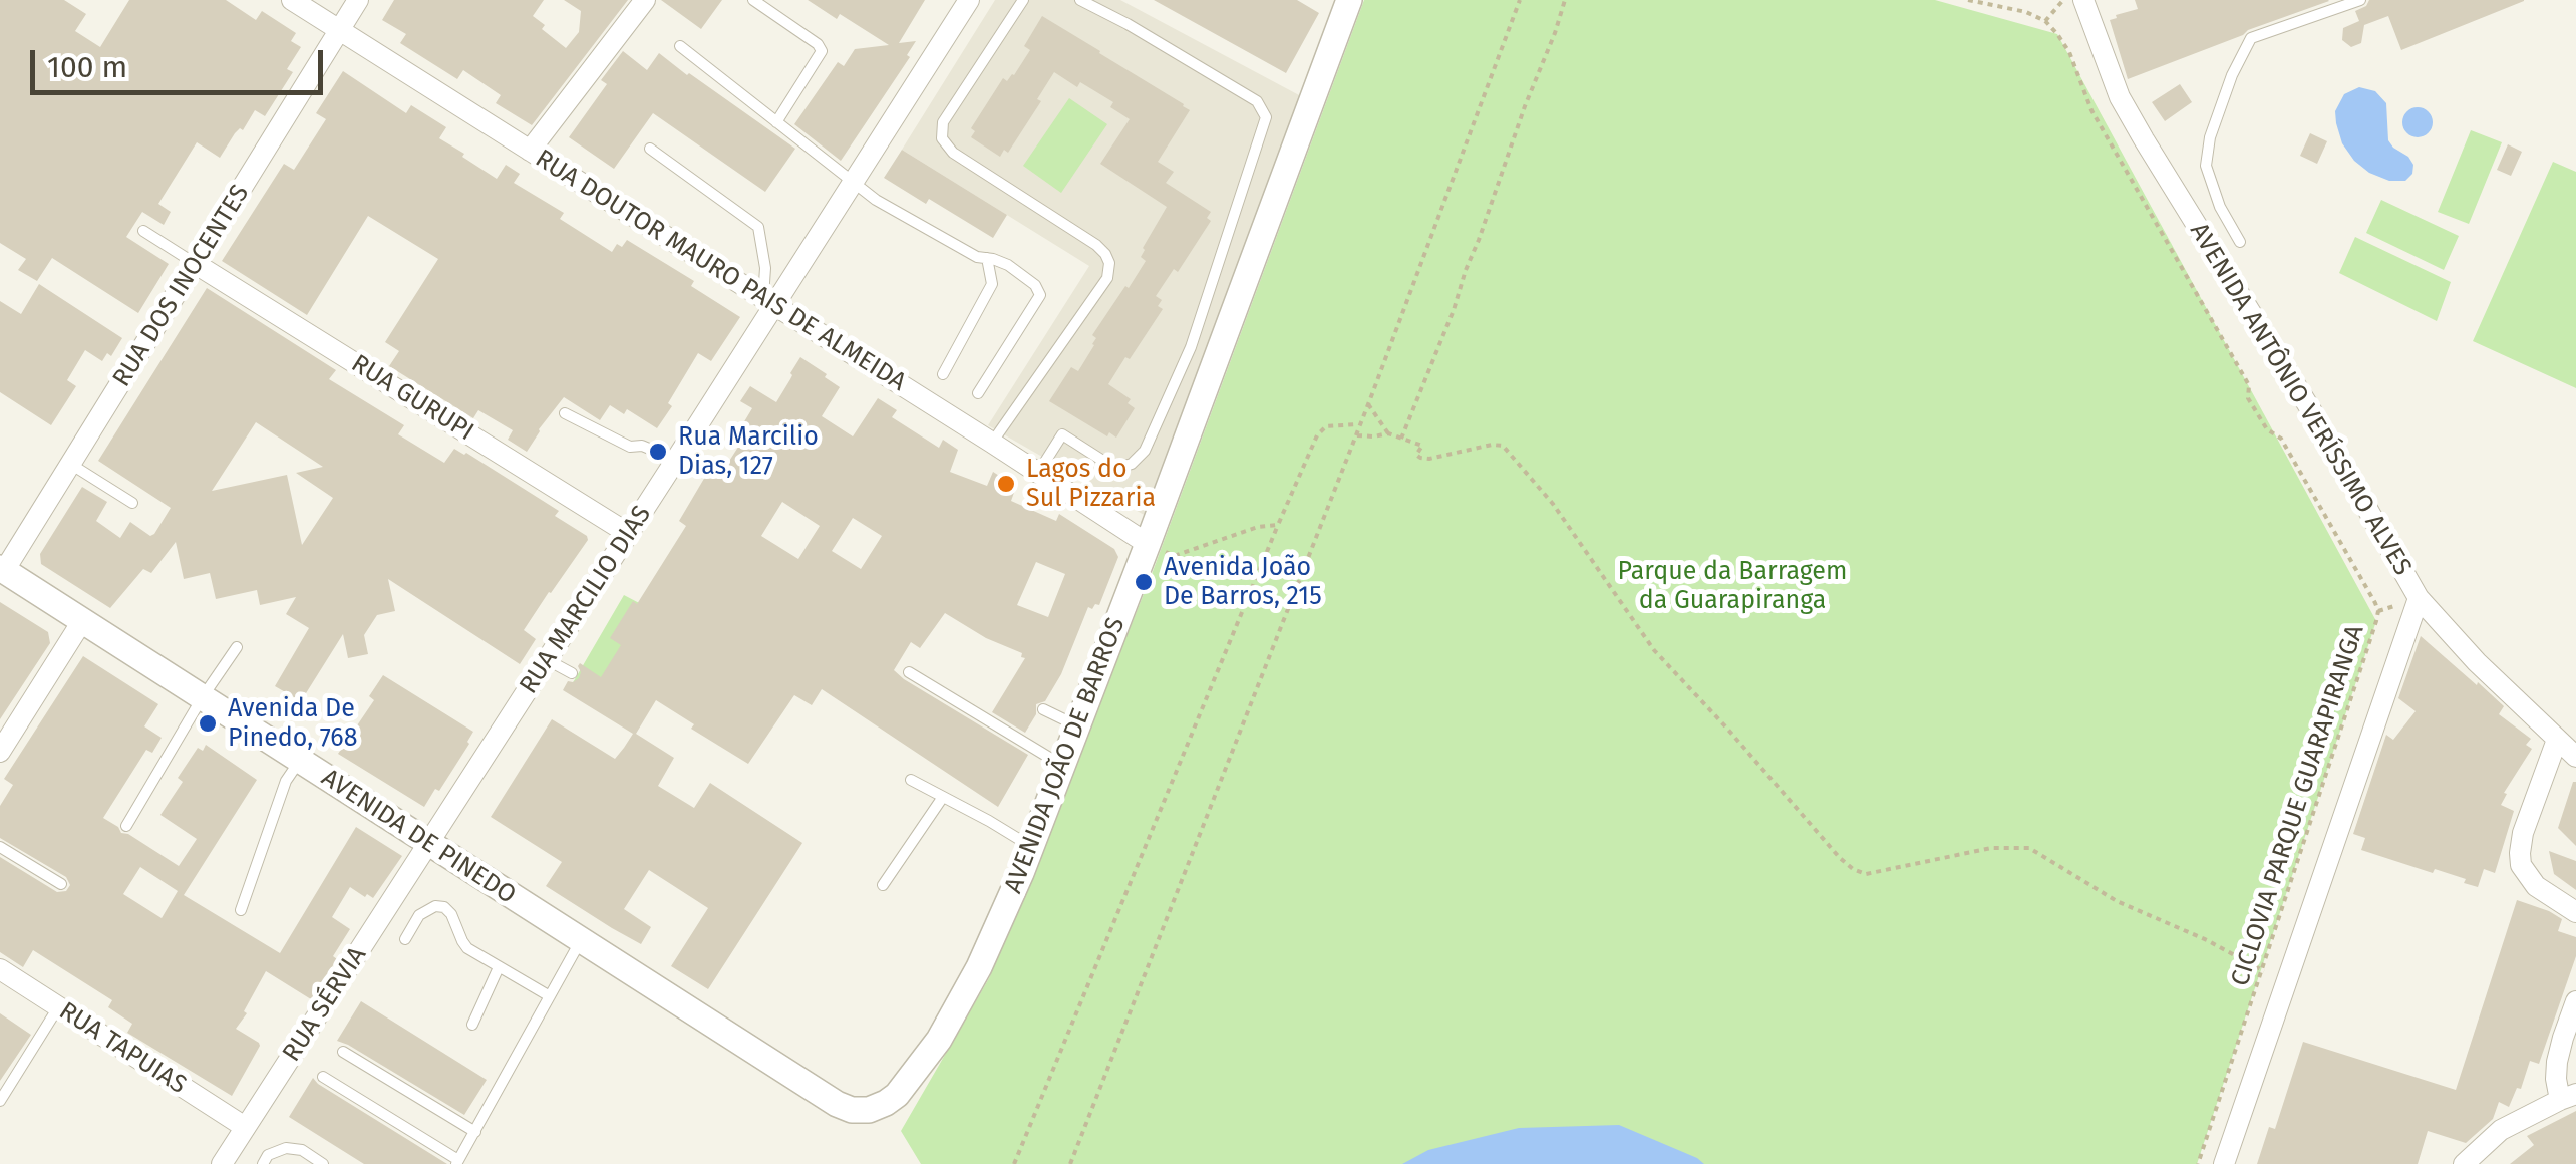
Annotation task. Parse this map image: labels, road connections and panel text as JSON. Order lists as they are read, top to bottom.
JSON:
{
  "streets": {
    "street": [
      "RUA DOUTOR MAURO PAIS DE ALMEIDA",
      "RUA DOS INOCENTES",
      "RUA GURUPI",
      "AVENIDA ANTÔNIO VERÍSSIMO ALVES",
      "RUA MARCILIO DIAS",
      "AVENIDA JOÃO DE BARROS",
      "AVENIDA DE PINEDO",
      "RUA SÉRVIA",
      "RUA TAPUIAS"
    ],
    "path": ["CICLOVIA PARQUE GUARAPIRANGA"]
  },
  "crossings": [
    ["RUA DOUTOR MAURO PAIS DE ALMEIDA", "RUA DOS INOCENTES"],
    ["RUA DOUTOR MAURO PAIS DE ALMEIDA", "RUA MARCILIO DIAS"],
    ["RUA DOUTOR MAURO PAIS DE ALMEIDA", "AVENIDA JOÃO DE BARROS"],
    ["RUA DOS INOCENTES", "RUA GURUPI"],
    ["RUA DOS INOCENTES", "AVENIDA DE PINEDO"],
    ["RUA GURUPI", "RUA MARCILIO DIAS"],
    ["RUA MARCILIO DIAS", "AVENIDA DE PINEDO"],
    ["RUA MARCILIO DIAS", "RUA SÉRVIA"],
    ["AVENIDA JOÃO DE BARROS", "AVENIDA DE PINEDO"],
    ["AVENIDA DE PINEDO", "RUA SÉRVIA"],
    ["RUA SÉRVIA", "RUA TAPUIAS"]
  ],
  "parks": ["Parque da Barragem da Guarapiranga"],
  "places": [
    "Rua Marcilio Dias, 127",
    "Lagos do Sul Pizzaria",
    "Avenida João De Barros, 215",
    "Avenida De Pinedo, 768"
  ],
  "scale_bar": "100 m"
}
